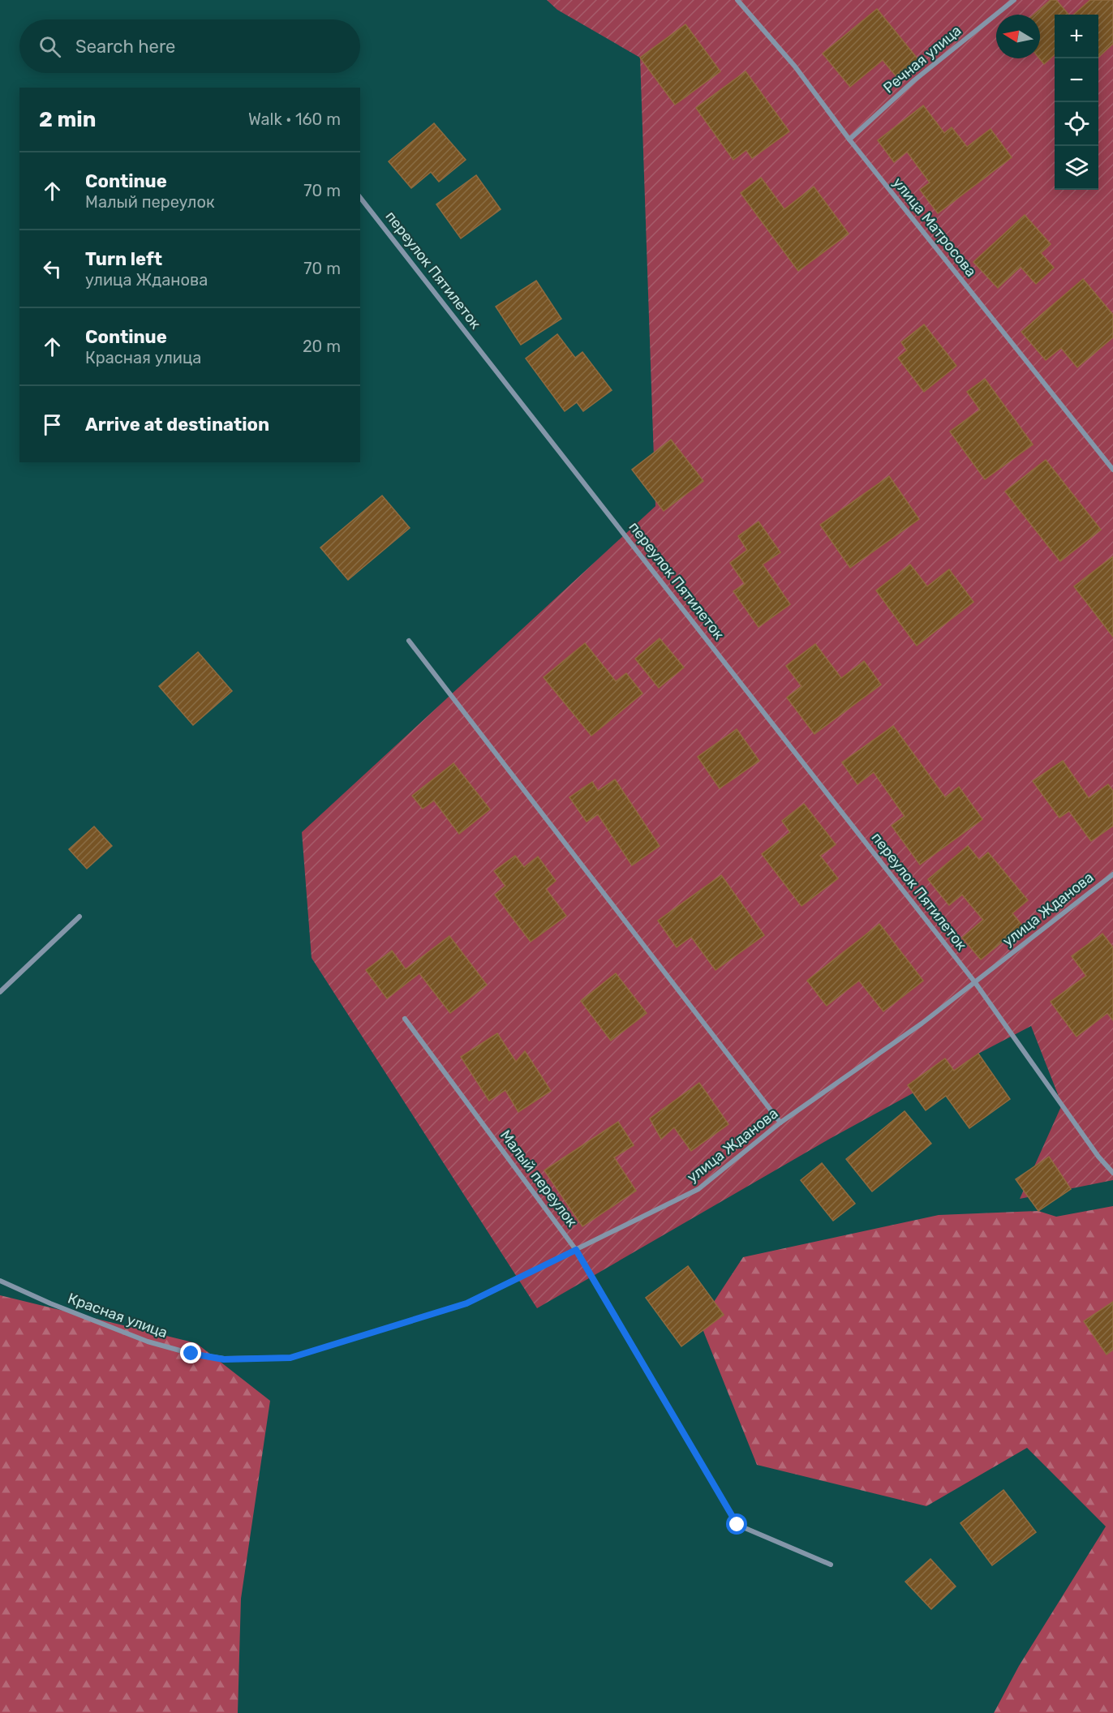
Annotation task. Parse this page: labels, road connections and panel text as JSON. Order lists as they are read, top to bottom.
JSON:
{
  "streets": {
    "street": [
      "Речная улица",
      "улица Матросова",
      "переулок Пятилеток",
      "улица Жданова",
      "Малый переулок",
      "Красная улица"
    ]
  },
  "crossings": [
    ["Речная улица", "улица Матросова"],
    ["переулок Пятилеток", "улица Жданова"],
    ["улица Жданова", "Малый переулок"],
    ["улица Жданова", "Красная улица"]
  ],
  "north": "left",
  "page": {
    "map_buttons": ["+", "−"],
    "search": "Search here",
    "heading": ["2 min", "Walk · 160 m"],
    "list": [
      ["Continue", "Малый переулок", "70 m"],
      ["Turn left", "улица Жданова", "70 m"],
      ["Continue", "Красная улица", "20 m"],
      "Arrive at destination"
    ]
  }
}
